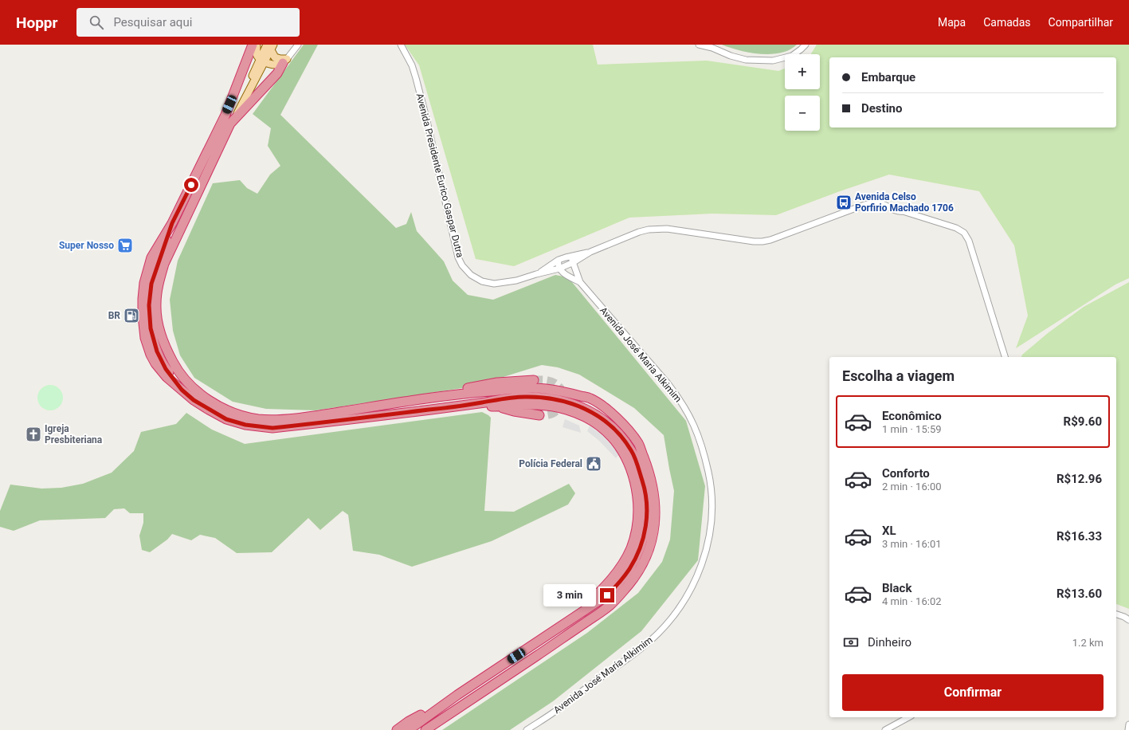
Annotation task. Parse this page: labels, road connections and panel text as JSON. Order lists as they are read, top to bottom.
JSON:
{
  "streets": {
    "street": ["Avenida Presidente Eurico Gaspar Dutra", "Avenida José Maria Alkimim"]
  },
  "crossings": [
    ["Avenida Presidente Eurico Gaspar Dutra", "Avenida José Maria Alkimim"]
  ],
  "places": {
    "bus stop": ["Avenida Celso Porfirio Machado 1706"],
    "supermarket": ["Super Nosso"],
    "fuel station": ["BR"],
    "church": ["Igreja Presbiteriana"],
    "public building": ["Polícia Federal"]
  },
  "page": {
    "header": "Hoppr",
    "search": "Pesquisar aqui",
    "nav": ["Mapa", "Camadas", "Compartilhar"],
    "map_buttons": ["+", "−"],
    "banner": ["Embarque", "Destino"],
    "heading": "Escolha a viagem",
    "list": [
      {
        "name": "Econômico",
        "note": "1 min · 15:59",
        "value": "R$9.60"
      },
      {
        "name": "Conforto",
        "note": "2 min · 16:00",
        "value": "R$12.96"
      },
      {
        "name": "XL",
        "note": "3 min · 16:01",
        "value": "R$16.33"
      },
      {
        "name": "Black",
        "note": "4 min · 16:02",
        "value": "R$13.60"
      }
    ],
    "bubble": "3 min",
    "pay": ["Dinheiro", "1.2 km"],
    "buttons": "Confirmar"
  }
}
